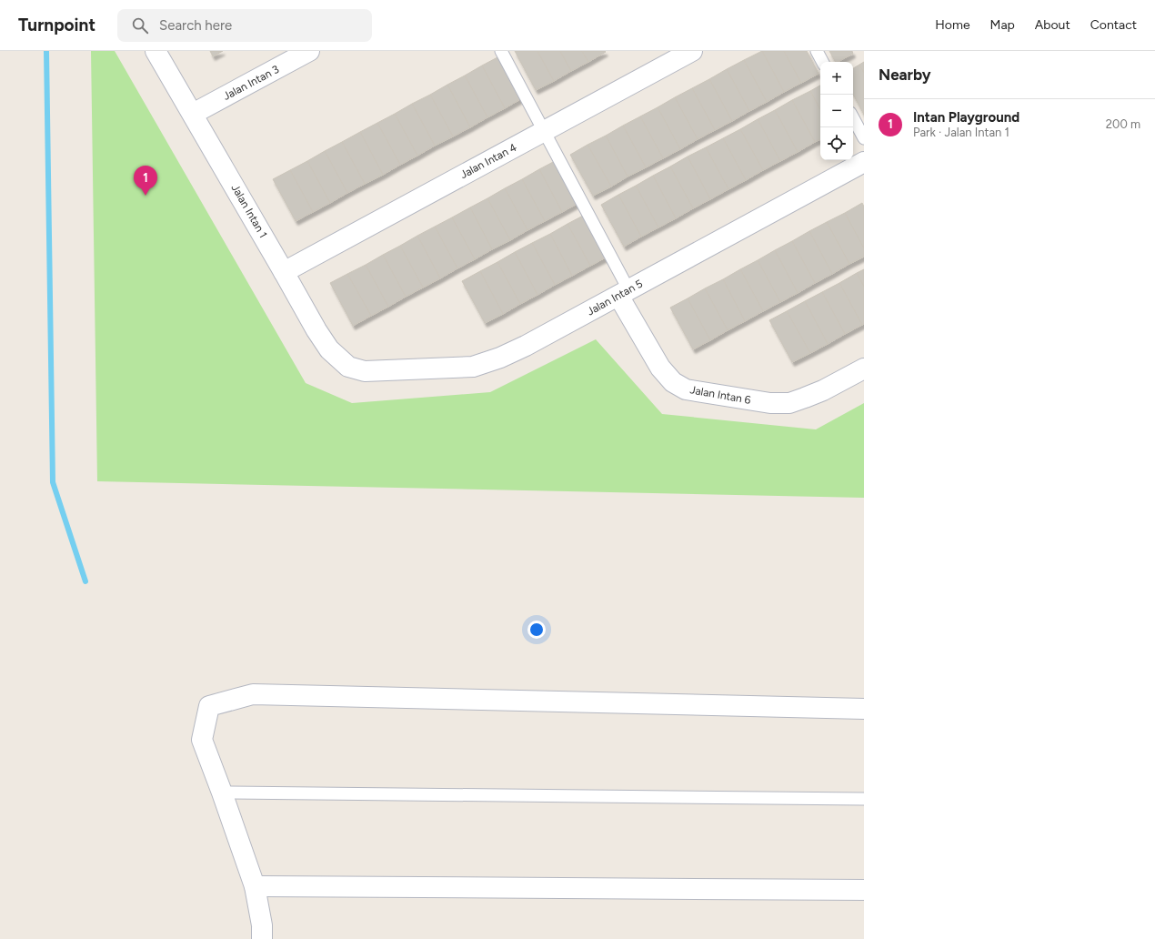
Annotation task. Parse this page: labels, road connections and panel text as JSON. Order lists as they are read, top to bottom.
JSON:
{
  "streets": {
    "street": [
      "Jalan Intan 3",
      "Jalan Intan 4",
      "Jalan Intan 1",
      "Jalan Intan 5",
      "Jalan Intan 6"
    ]
  },
  "crossings": [
    ["Jalan Intan 3", "Jalan Intan 1"],
    ["Jalan Intan 4", "Jalan Intan 1"],
    ["Jalan Intan 1", "Jalan Intan 5"],
    ["Jalan Intan 5", "Jalan Intan 6"]
  ],
  "page": {
    "header": "Turnpoint",
    "search": "Search here",
    "nav": [
      "Home",
      "Map",
      "About",
      "Contact"
    ],
    "heading": "Nearby",
    "map_buttons": ["+", "−"],
    "list": [
      {
        "mark": "1",
        "name": "Intan Playground",
        "note": "Park · Jalan Intan 1",
        "value": "200 m"
      }
    ],
    "pins": "1"
  }
}
